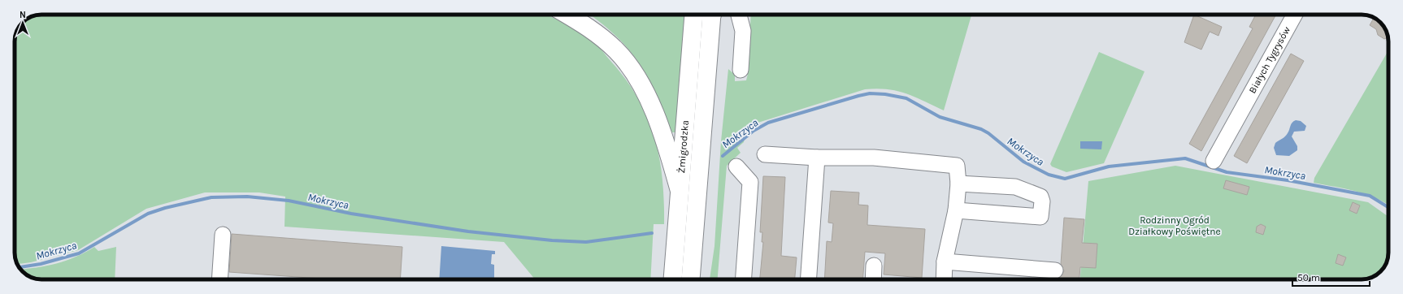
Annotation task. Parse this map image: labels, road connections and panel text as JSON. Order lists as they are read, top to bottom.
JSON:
{
  "streets": {
    "main road": ["Żmigrodzka"],
    "street": ["Białych Tygrysów"]
  },
  "water": ["Mokrzyca"],
  "parks": ["Rodzinny Ogród Działkowy Poświętne"],
  "scale_bar": "50 m",
  "north": "top"
}
